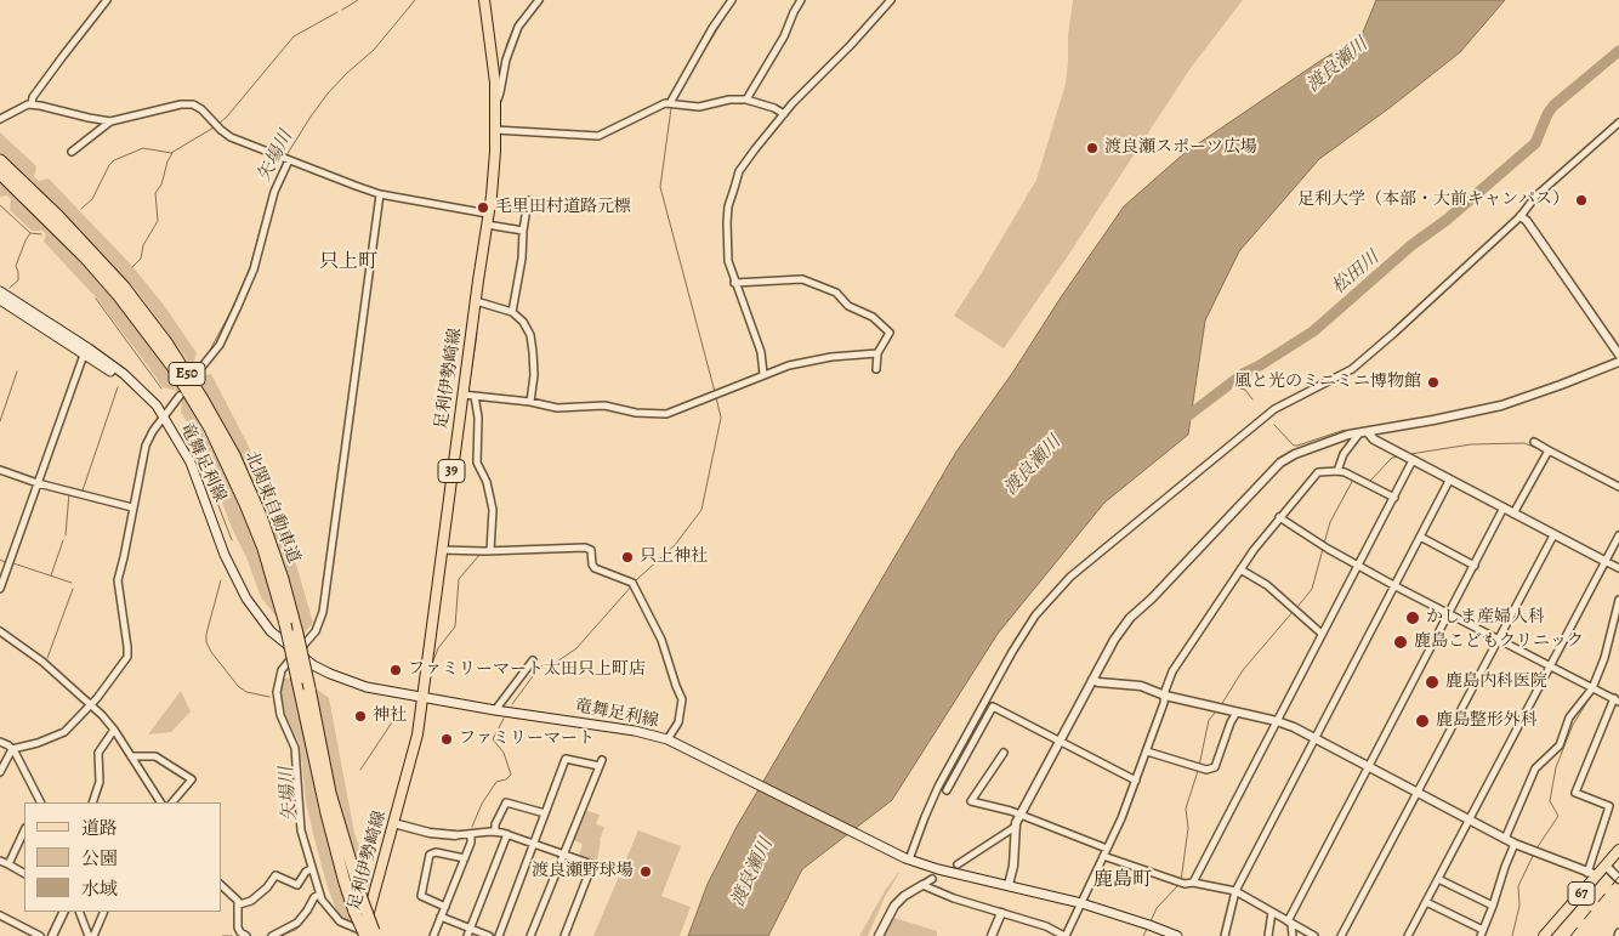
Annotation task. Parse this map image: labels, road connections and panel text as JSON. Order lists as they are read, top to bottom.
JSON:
{
  "streets": {
    "highway": ["E50", "北関東自動車道"],
    "main road": [
      "足利伊勢崎線",
      "竜舞足利線",
      "39",
      "67"
    ]
  },
  "crossings": [
    ["足利伊勢崎線", "竜舞足利線"],
    ["足利伊勢崎線", "北関東自動車道"]
  ],
  "districts": ["只上町", "鹿島町"],
  "water": ["渡良瀬川", "矢場川", "松田川"],
  "places": [
    "渡良瀬スポーツ広場",
    "足利大学（本部・大前キャンパス）",
    "毛里田村道路元標",
    "風と光のミニミニ博物館",
    "只上神社",
    "かしま産婦人科",
    "鹿島こどもクリニック",
    "ファミリーマート太田只上町店",
    "鹿島内科医院",
    "神社",
    "鹿島整形外科",
    "ファミリーマート",
    "渡良瀬野球場"
  ],
  "legend": ["道路", "公園", "水域"]
}
